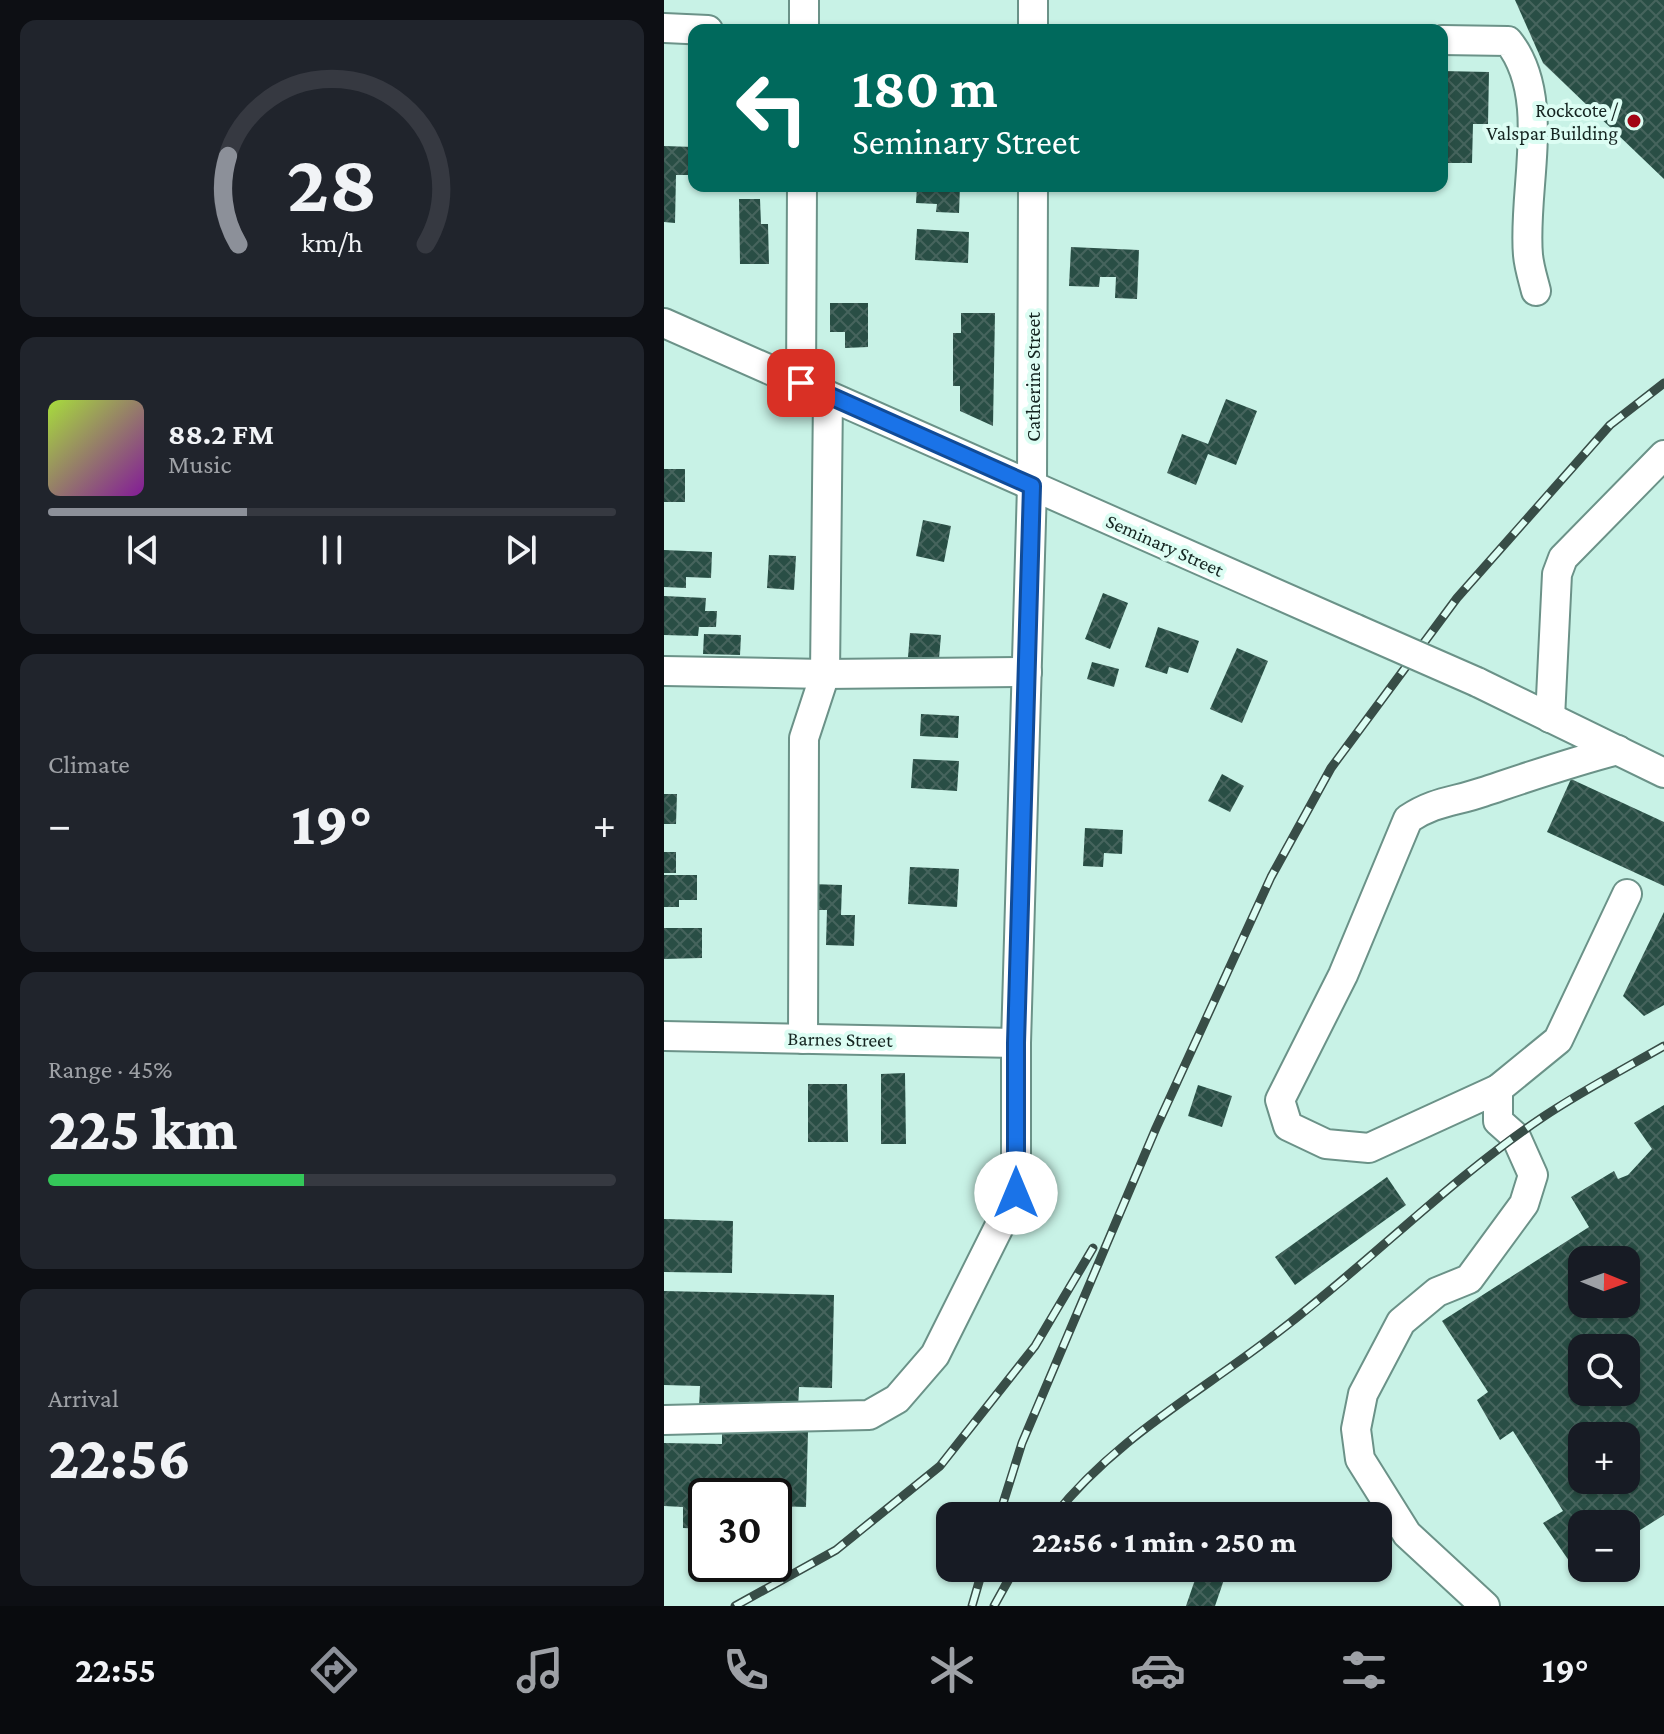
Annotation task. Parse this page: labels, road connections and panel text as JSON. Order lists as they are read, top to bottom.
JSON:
{
  "streets": {
    "street": ["Catherine Street", "Seminary Street", "Barnes Street"]
  },
  "crossings": [
    ["Catherine Street", "Seminary Street"],
    ["Catherine Street", "Barnes Street"]
  ],
  "places": ["Rockcote / Valspar Building"],
  "north": "right",
  "page": {
    "turn": ["180 m", "Seminary Street"],
    "song": ["88.2 FM", "Music"],
    "tile": [
      "Climate",
      ["Range · 45%", "225 km"],
      ["Arrival", "22:56"]
    ],
    "heat": ["−", "19°", "+"],
    "map_buttons": ["+", "−"],
    "limit": "30",
    "trip": "22:56 · 1 min · 250 m",
    "tabs": ["22:55", "19°"],
    "gauge": ["28", "km/h"]
  }
}
